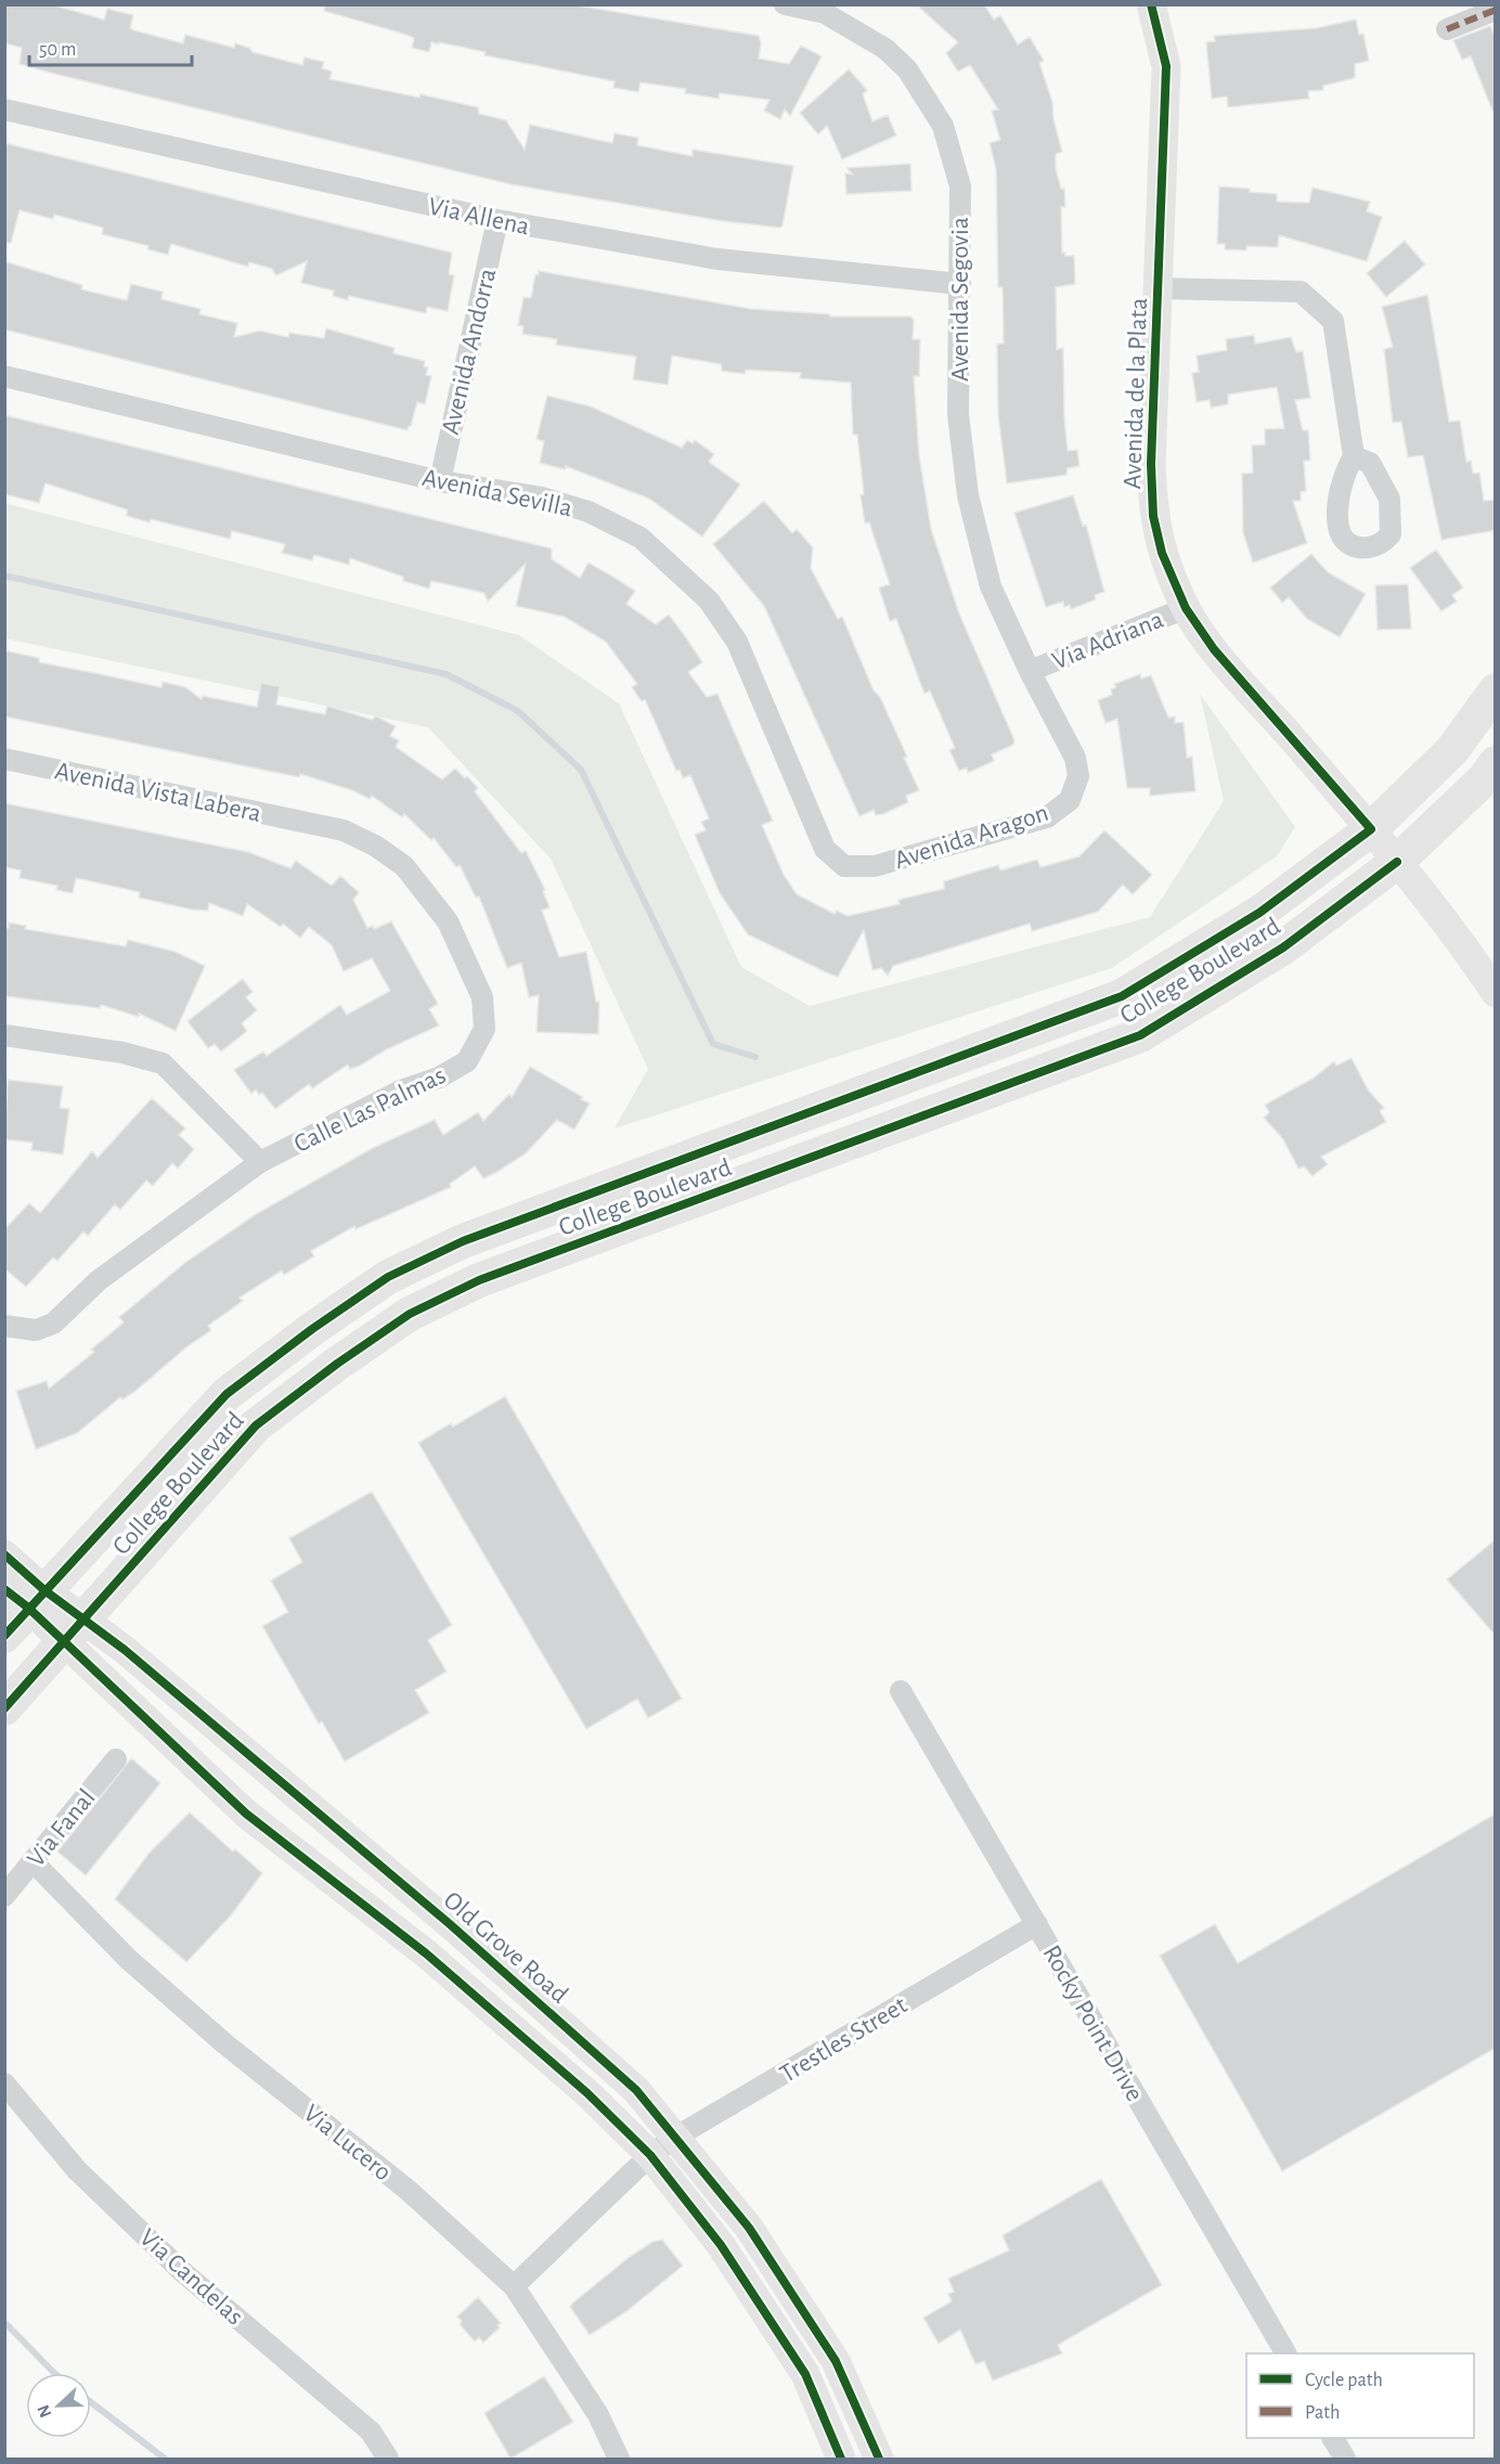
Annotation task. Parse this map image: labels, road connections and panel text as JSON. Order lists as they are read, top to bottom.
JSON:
{
  "streets": {
    "main road": ["Avenida de la Plata", "College Boulevard", "Old Grove Road"],
    "street": [
      "Via Allena",
      "Avenida Segovia",
      "Avenida Andorra",
      "Avenida Sevilla",
      "Via Adriana",
      "Avenida Vista Labera",
      "Avenida Aragon",
      "Calle Las Palmas",
      "Via Fanal",
      "Rocky Point Drive",
      "Trestles Street",
      "Via Lucero",
      "Via Candelas"
    ]
  },
  "crossings": [
    ["Via Allena", "Avenida Segovia"],
    ["Via Allena", "Avenida Andorra"],
    ["Avenida Segovia", "Via Adriana"],
    ["Avenida Segovia", "Avenida Aragon"],
    ["Avenida Andorra", "Avenida Sevilla"],
    ["Avenida de la Plata", "Via Adriana"],
    ["Avenida de la Plata", "College Boulevard"],
    ["Avenida Sevilla", "Avenida Aragon"],
    ["Via Adriana", "Avenida Aragon"],
    ["Avenida Vista Labera", "Calle Las Palmas"],
    ["College Boulevard", "Old Grove Road"],
    ["Via Fanal", "Via Lucero"],
    ["Old Grove Road", "Trestles Street"],
    ["Rocky Point Drive", "Trestles Street"],
    ["Trestles Street", "Via Lucero"]
  ],
  "legend": ["Cycle path", "Path"],
  "scale_bar": "50 m",
  "north": "left"
}
